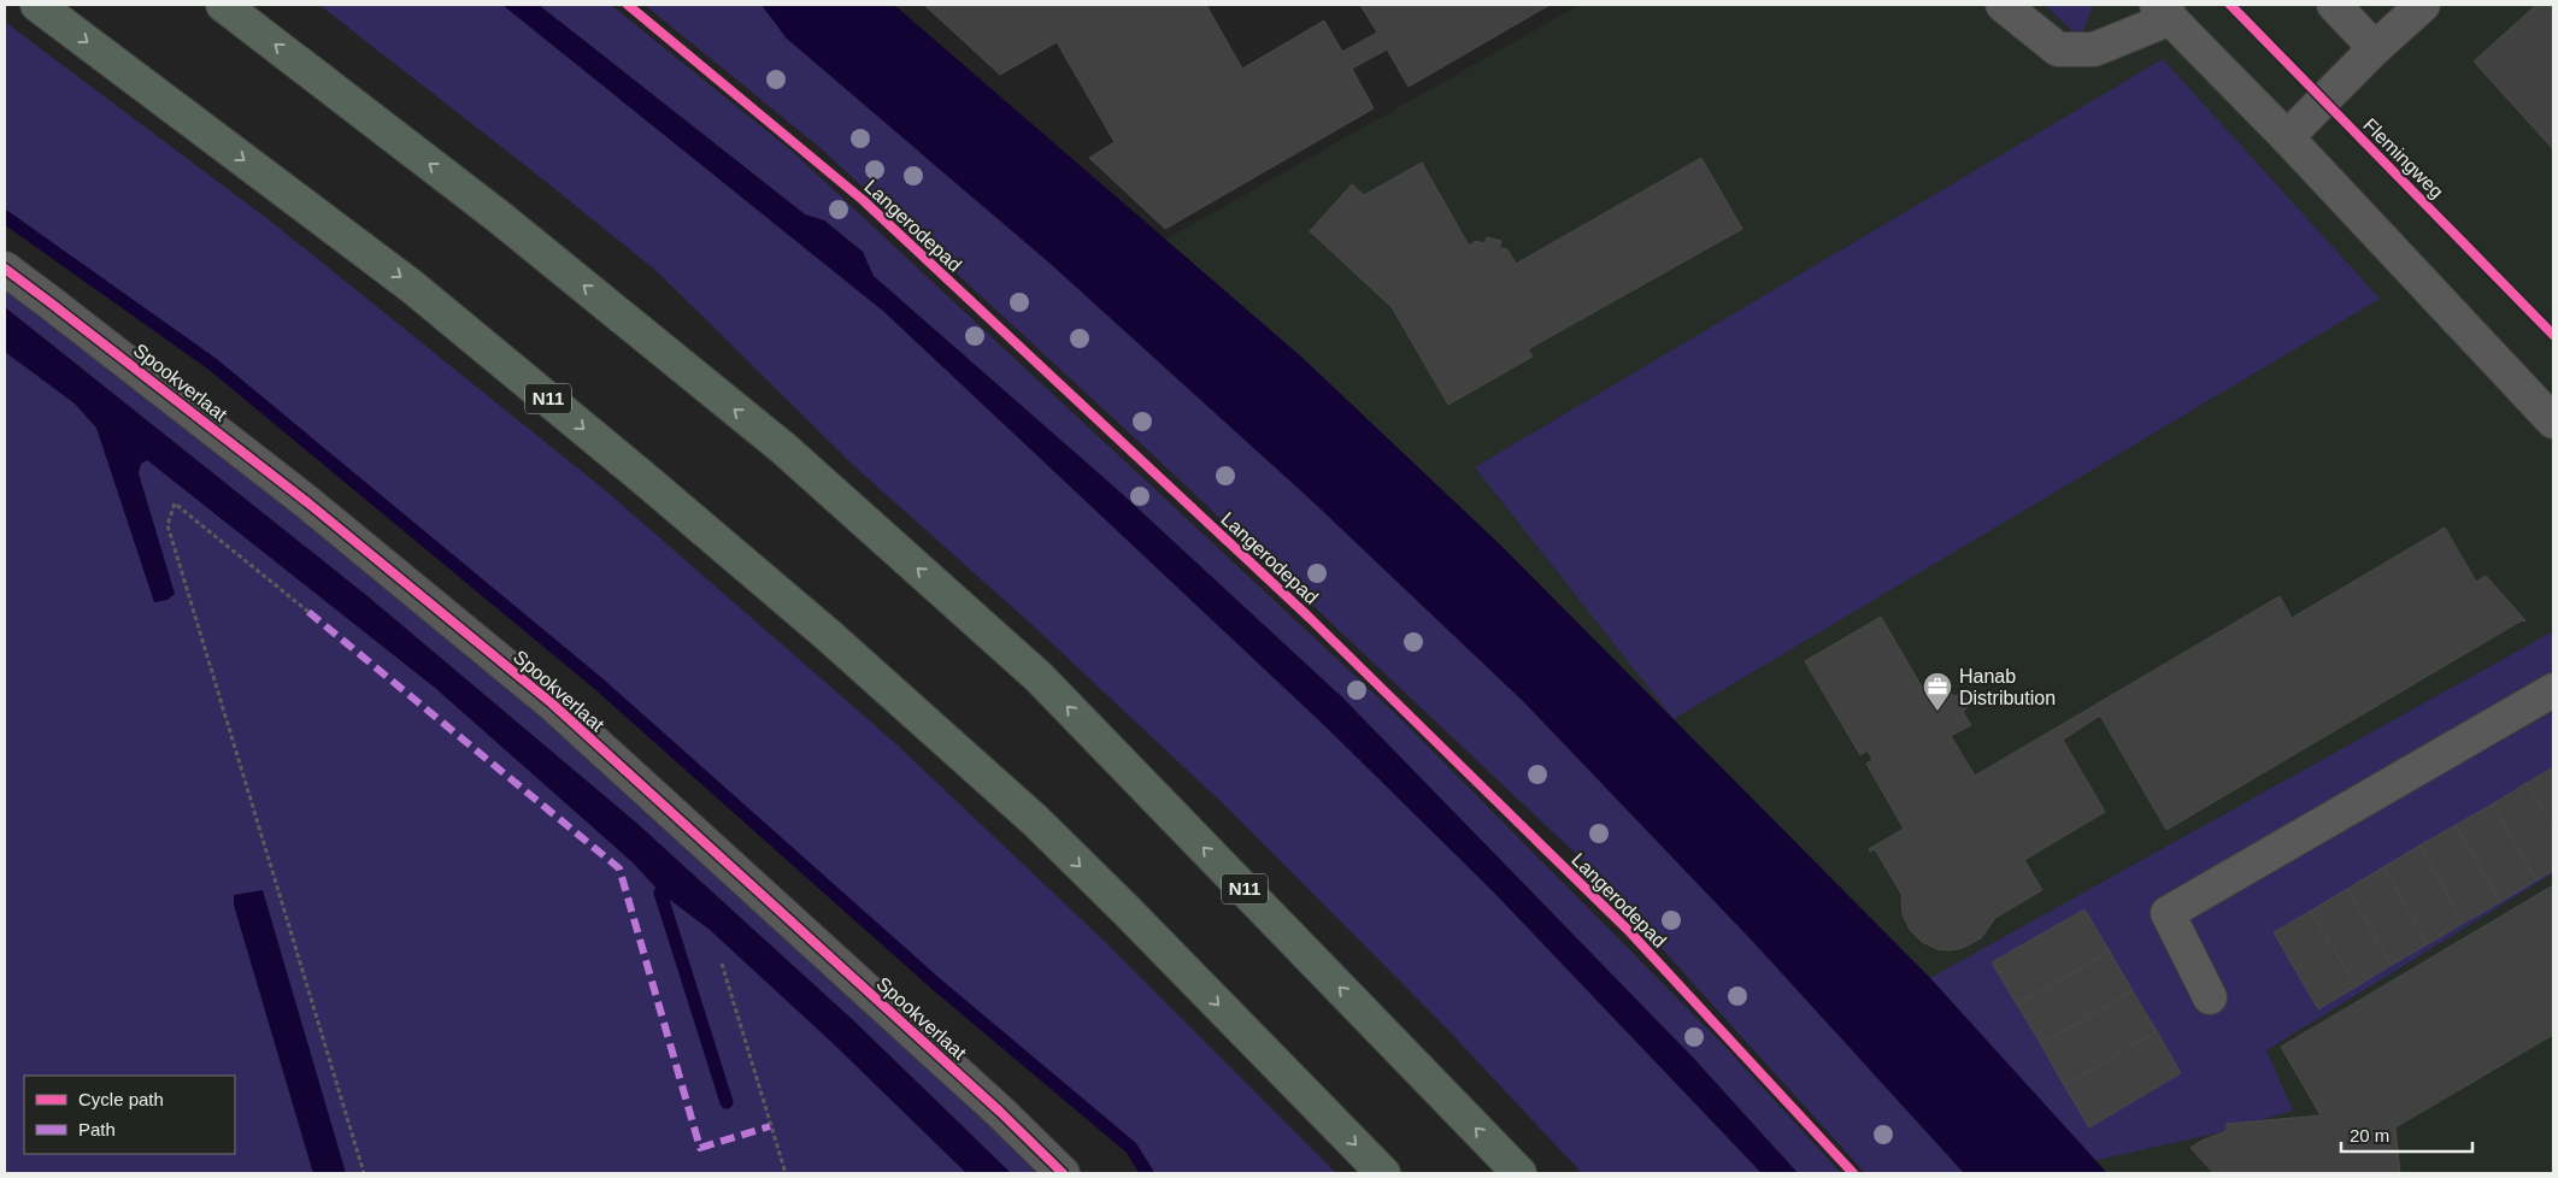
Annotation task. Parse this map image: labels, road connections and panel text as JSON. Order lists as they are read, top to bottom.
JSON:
{
  "streets": {
    "highway": ["N11"],
    "street": ["Spookverlaat"],
    "cycle path": ["Flemingweg", "Langerodepad"]
  },
  "places": {
    "office": ["Hanab Distribution"]
  },
  "legend": ["Cycle path", "Path"],
  "scale_bar": "20 m"
}
